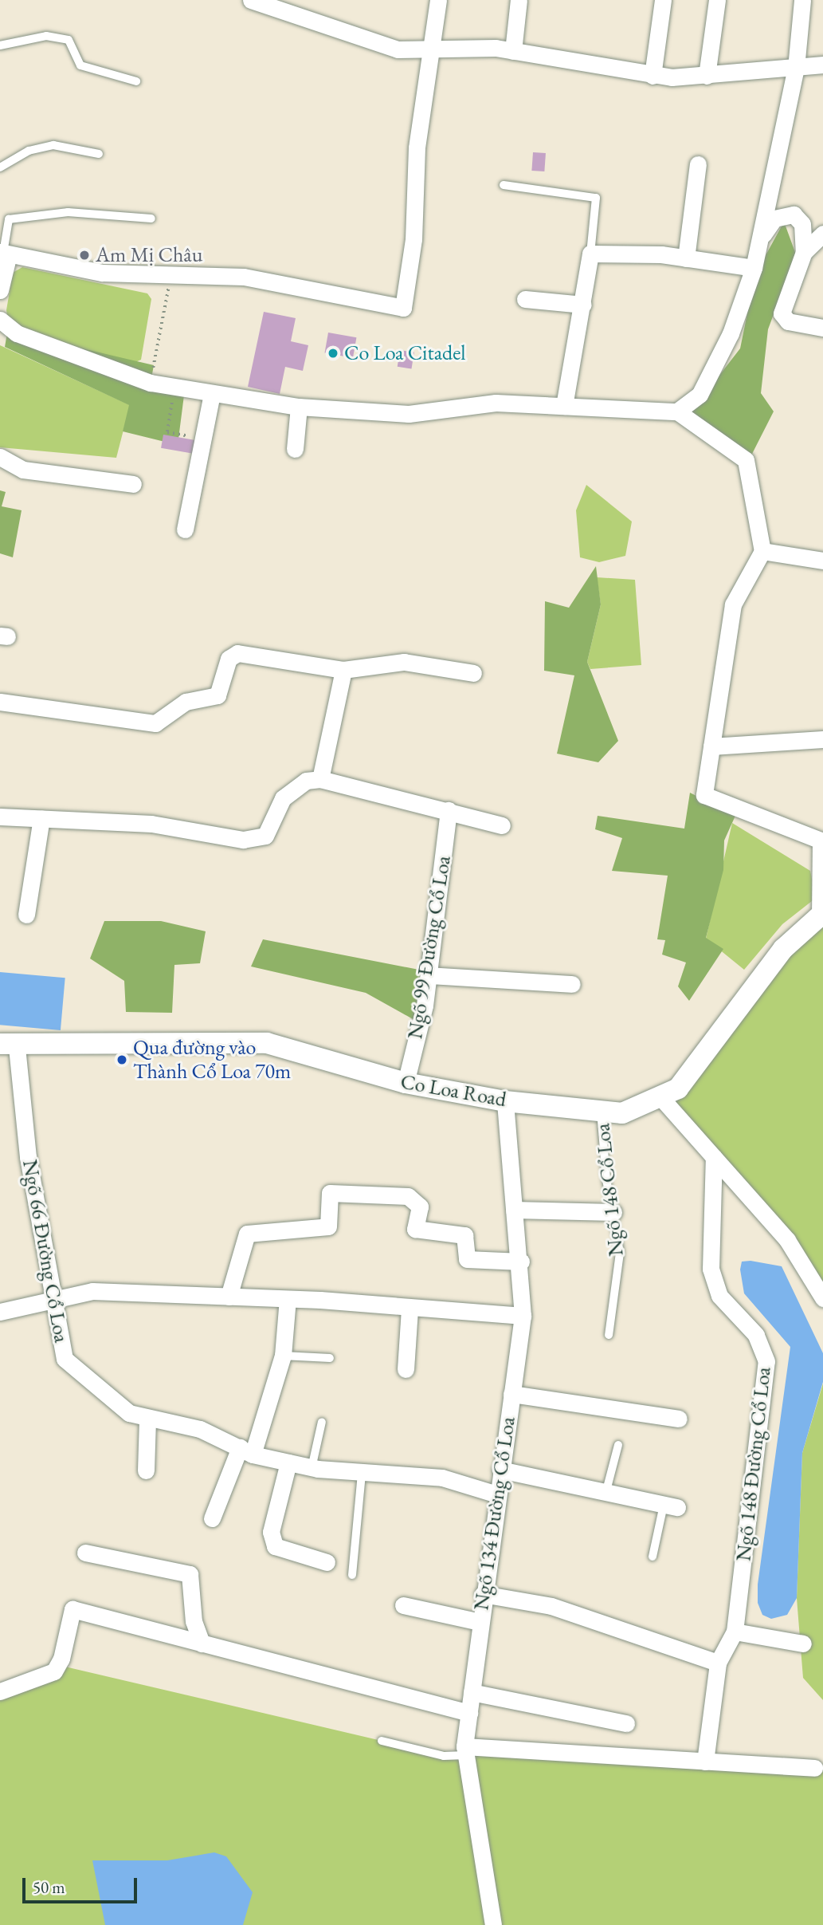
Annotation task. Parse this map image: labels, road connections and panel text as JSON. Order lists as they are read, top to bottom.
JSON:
{
  "streets": {
    "street": [
      "Ngõ 99 Đường Cổ Loa",
      "Co Loa Road",
      "Ngõ 66 Đường Cổ Loa",
      "Ngõ 148 Đường Cổ Loa",
      "Ngõ 134 Đường Cổ Loa"
    ],
    "lane": ["Ngõ 148 Cổ Loa"]
  },
  "crossings": [
    ["Ngõ 99 Đường Cổ Loa", "Co Loa Road"],
    ["Co Loa Road", "Ngõ 148 Cổ Loa"],
    ["Co Loa Road", "Ngõ 66 Đường Cổ Loa"],
    ["Co Loa Road", "Ngõ 134 Đường Cổ Loa"],
    ["Ngõ 66 Đường Cổ Loa", "Ngõ 134 Đường Cổ Loa"]
  ],
  "places": ["Am Mị Châu", "Co Loa Citadel", "Qua đường vào Thành Cổ Loa 70m"],
  "scale_bar": "50 m"
}
